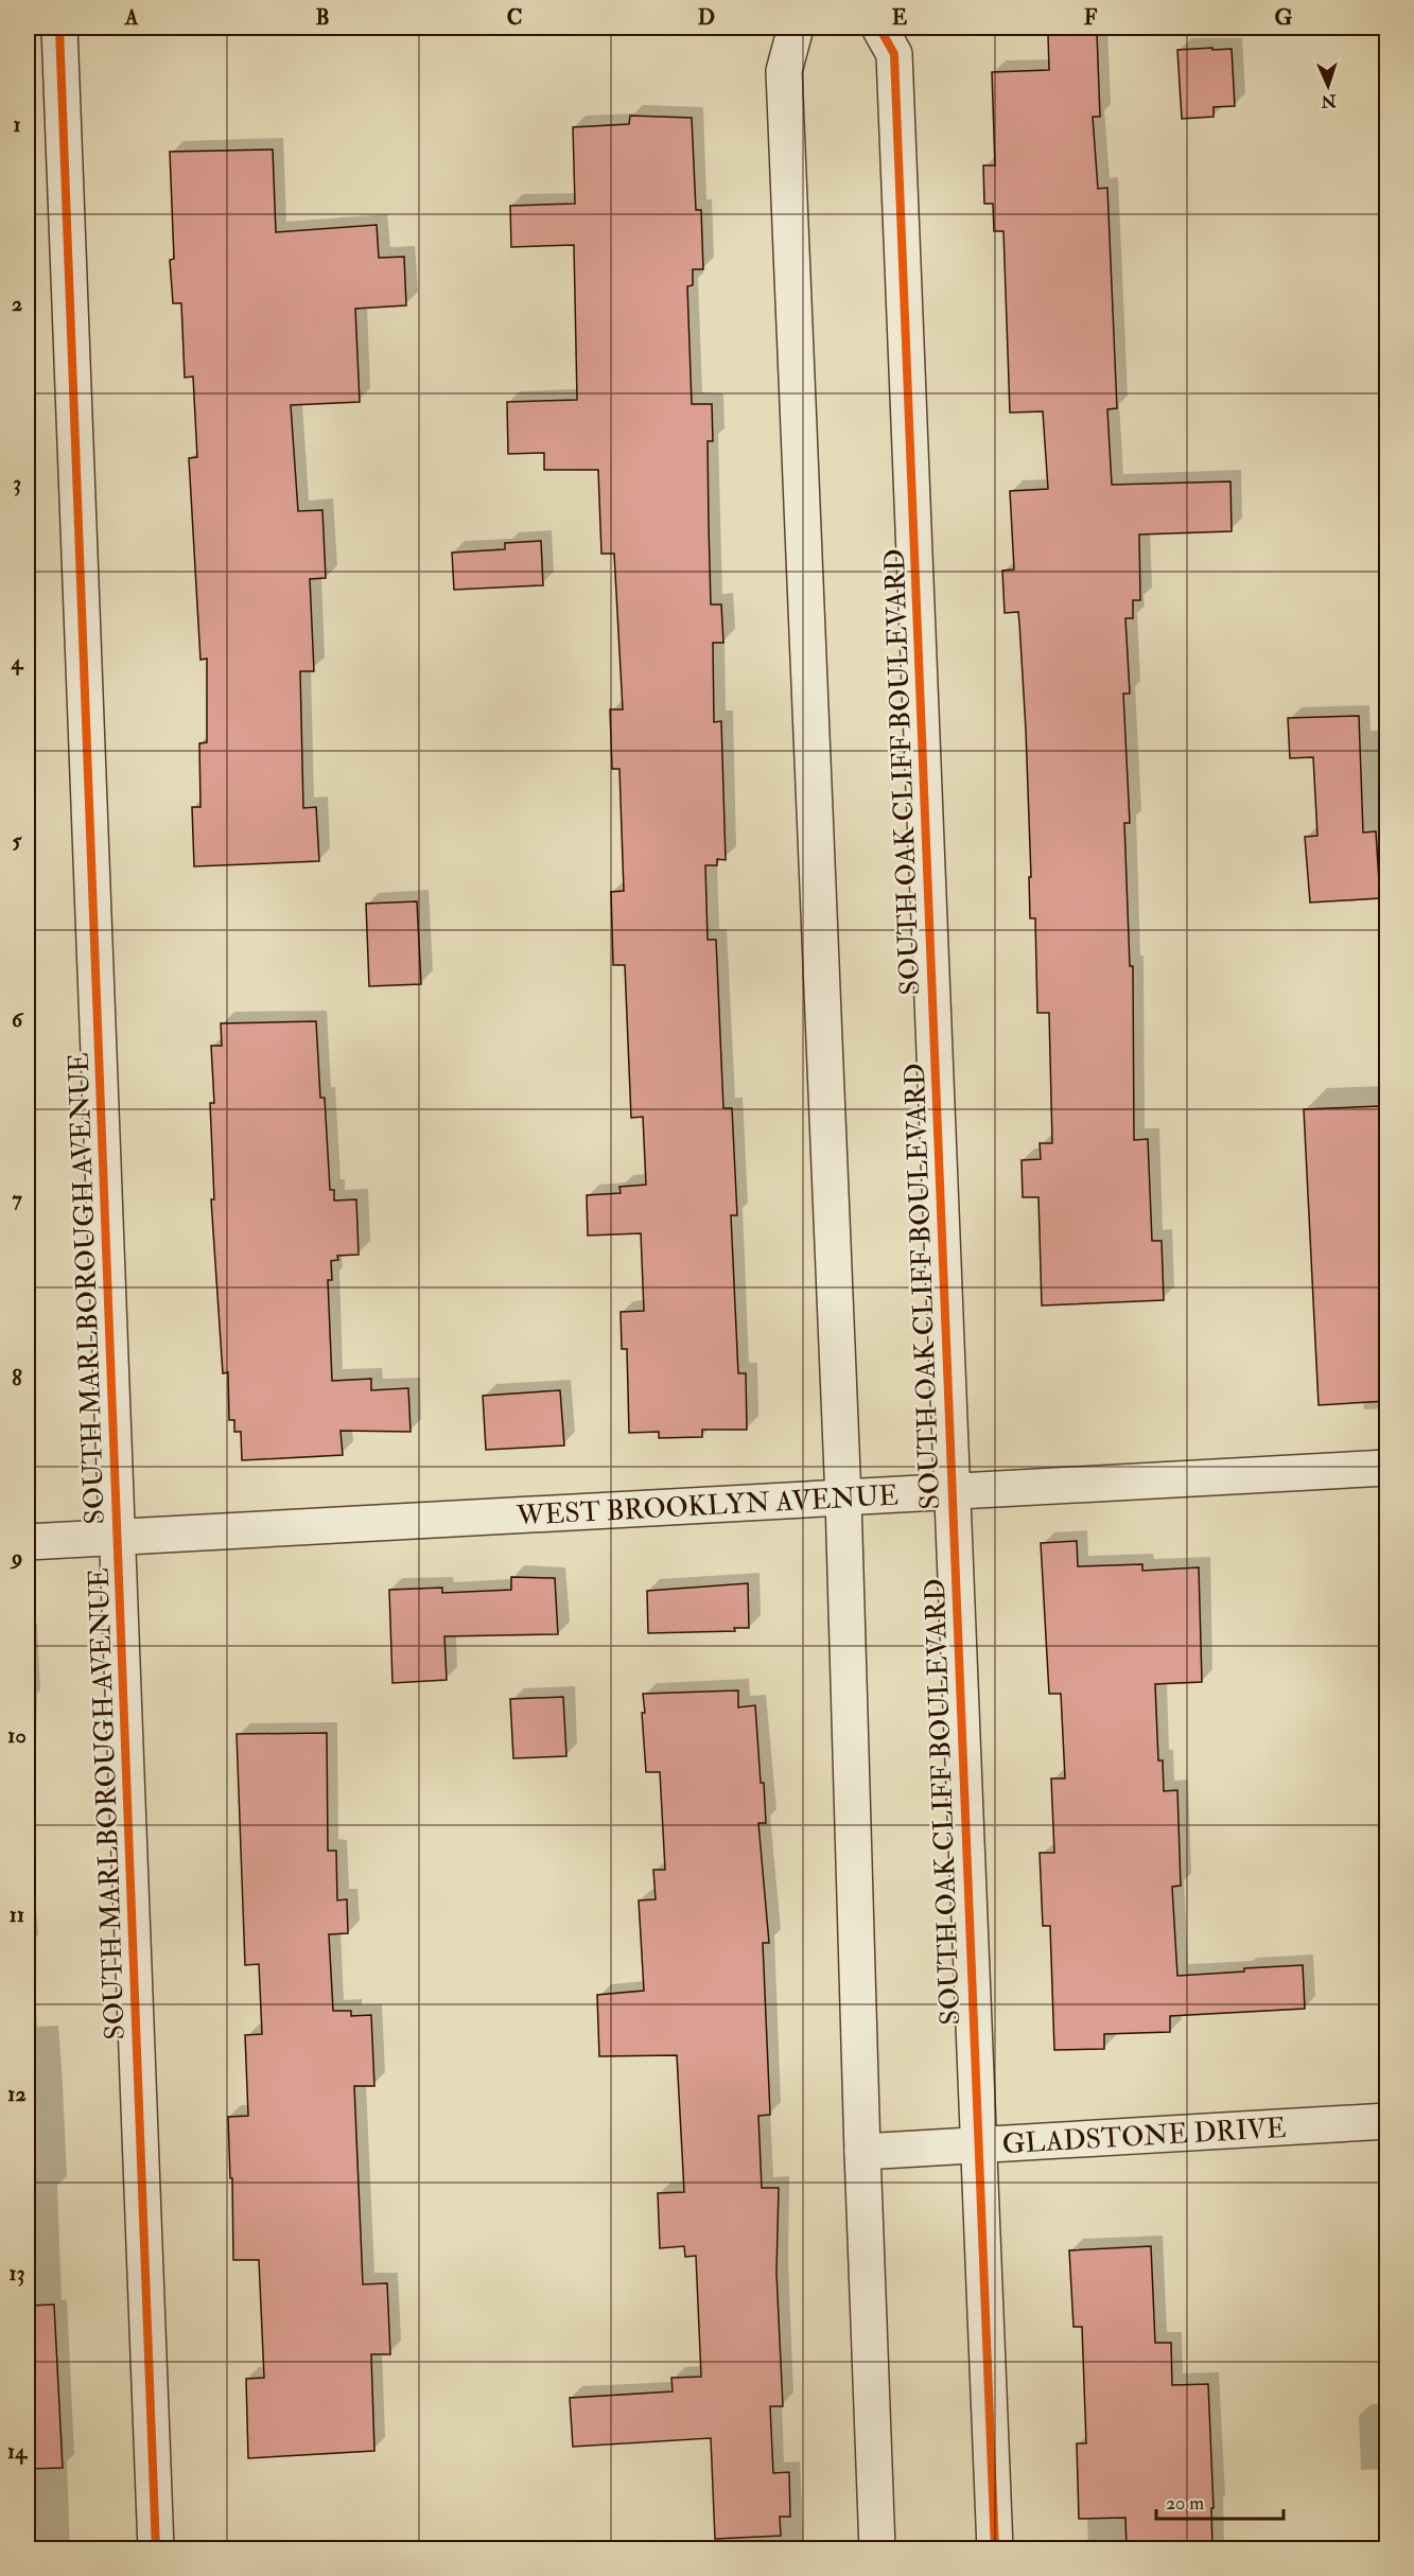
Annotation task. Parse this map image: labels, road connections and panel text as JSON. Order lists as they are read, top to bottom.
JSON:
{
  "streets": {
    "street": [
      "SOUTH OAK CLIFF BOULEVARD",
      "SOUTH MARLBOROUGH AVENUE",
      "WEST BROOKLYN AVENUE",
      "GLADSTONE DRIVE"
    ]
  },
  "crossings": [
    ["SOUTH OAK CLIFF BOULEVARD", "WEST BROOKLYN AVENUE"],
    ["SOUTH OAK CLIFF BOULEVARD", "GLADSTONE DRIVE"],
    ["SOUTH MARLBOROUGH AVENUE", "WEST BROOKLYN AVENUE"]
  ],
  "scale_bar": "20 m",
  "north": "bottom",
  "grid": {
    "columns": [
      "A",
      "B",
      "C",
      "D",
      "E",
      "F",
      "G"
    ],
    "rows": [
      "1",
      "2",
      "3",
      "4",
      "5",
      "6",
      "7",
      "8",
      "9",
      "10",
      "11",
      "12",
      "13",
      "14"
    ]
  }
}
